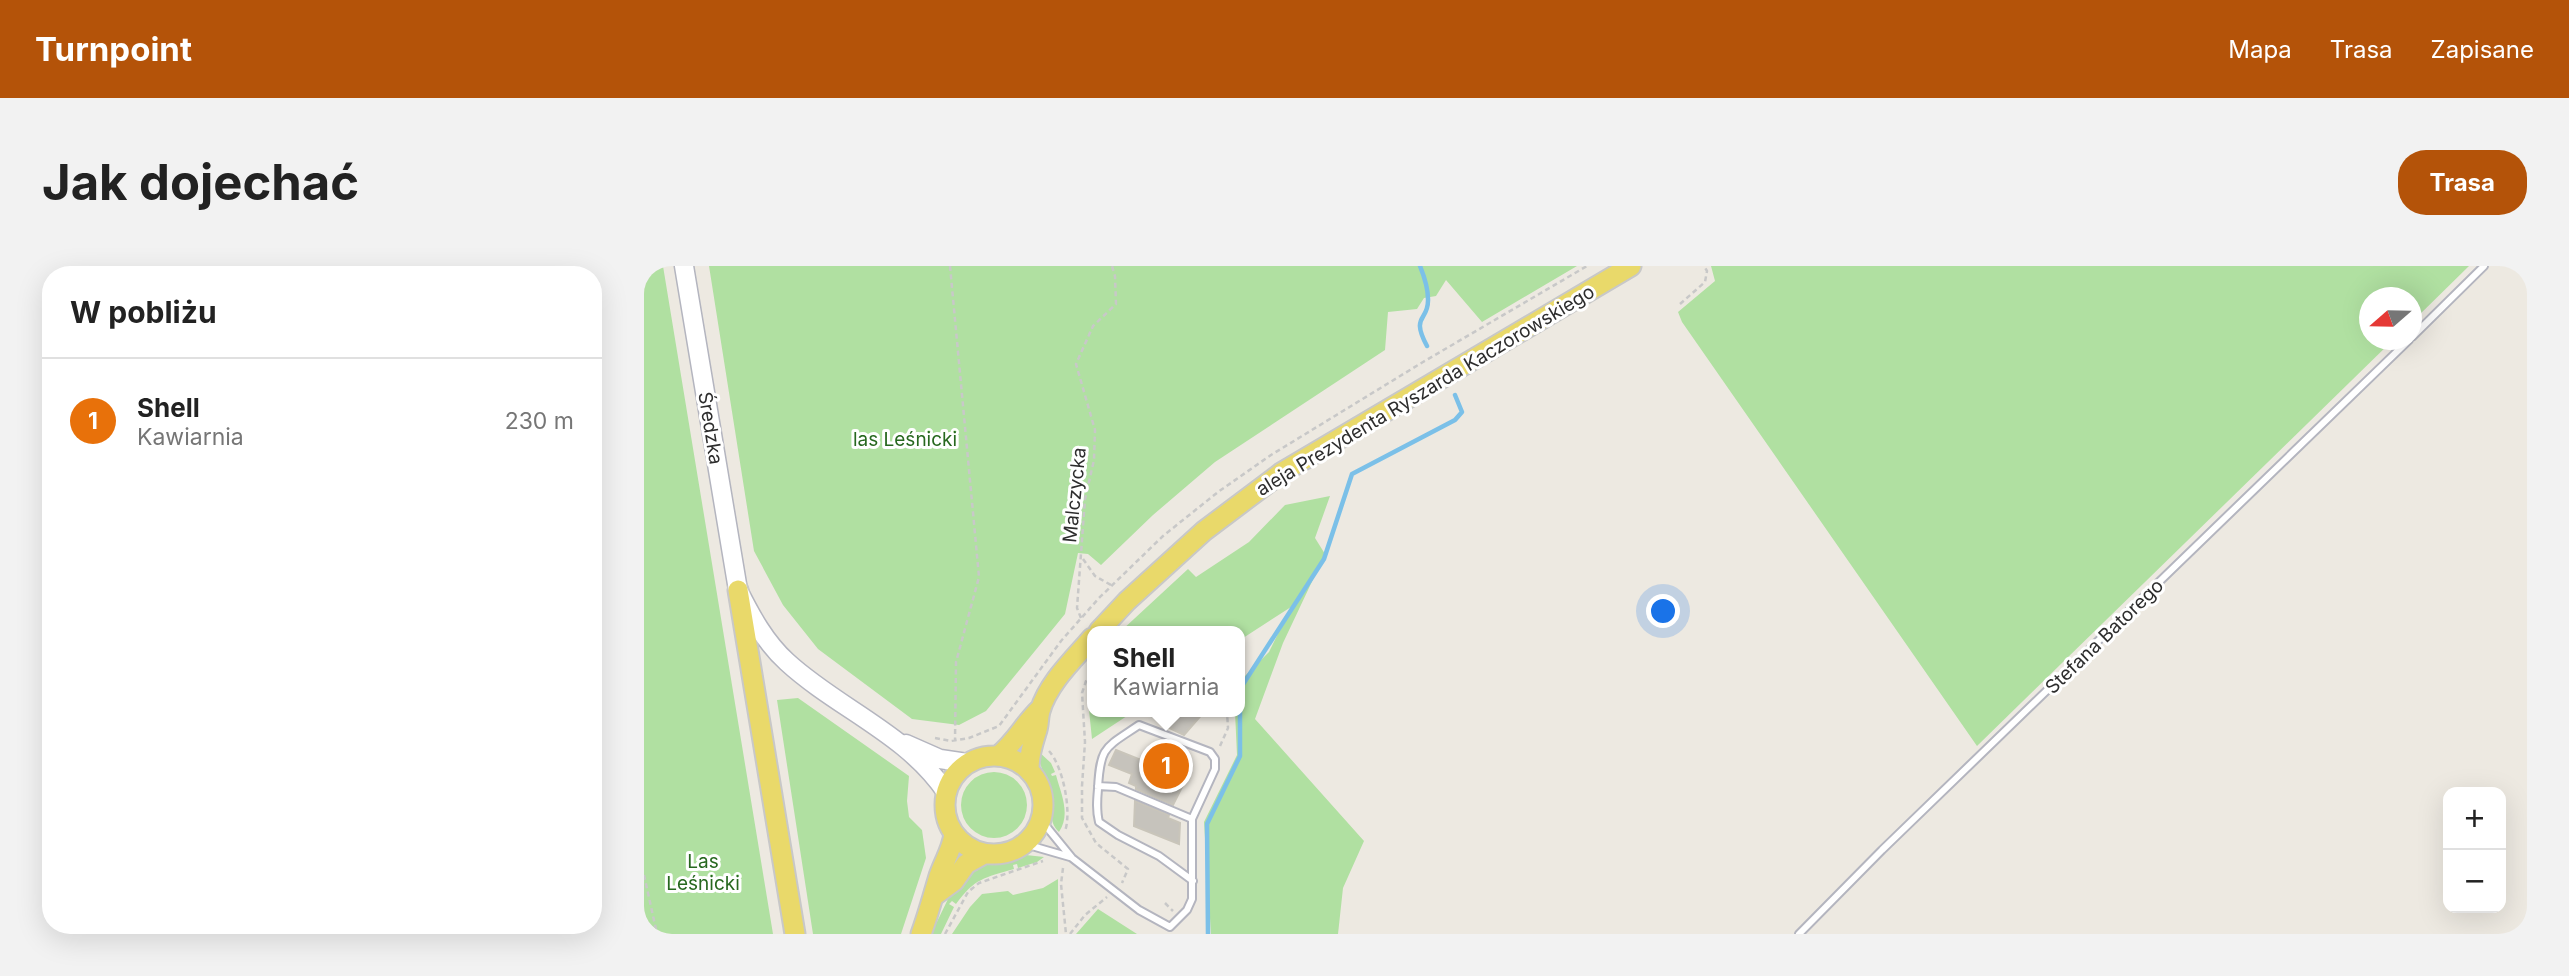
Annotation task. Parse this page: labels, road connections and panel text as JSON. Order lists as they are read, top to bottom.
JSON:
{
  "streets": {
    "main road": ["aleja Prezydenta Ryszarda Kaczorowskiego", "Średzka"],
    "lane": ["Stefana Batorego"],
    "path": ["Malczycka"]
  },
  "parks": ["las Leśnicki", "Las Leśnicki"],
  "north": "left",
  "page": {
    "header": "Turnpoint",
    "nav": ["Mapa", "Trasa", "Zapisane"],
    "buttons": "Trasa",
    "title": "Jak dojechać",
    "heading": "W pobliżu",
    "list": [
      {
        "mark": "1",
        "name": "Shell",
        "note": "Kawiarnia",
        "value": "230 m"
      }
    ],
    "popup": ["Shell", "Kawiarnia"],
    "pins": "1",
    "map_buttons": ["+", "−"]
  }
}
